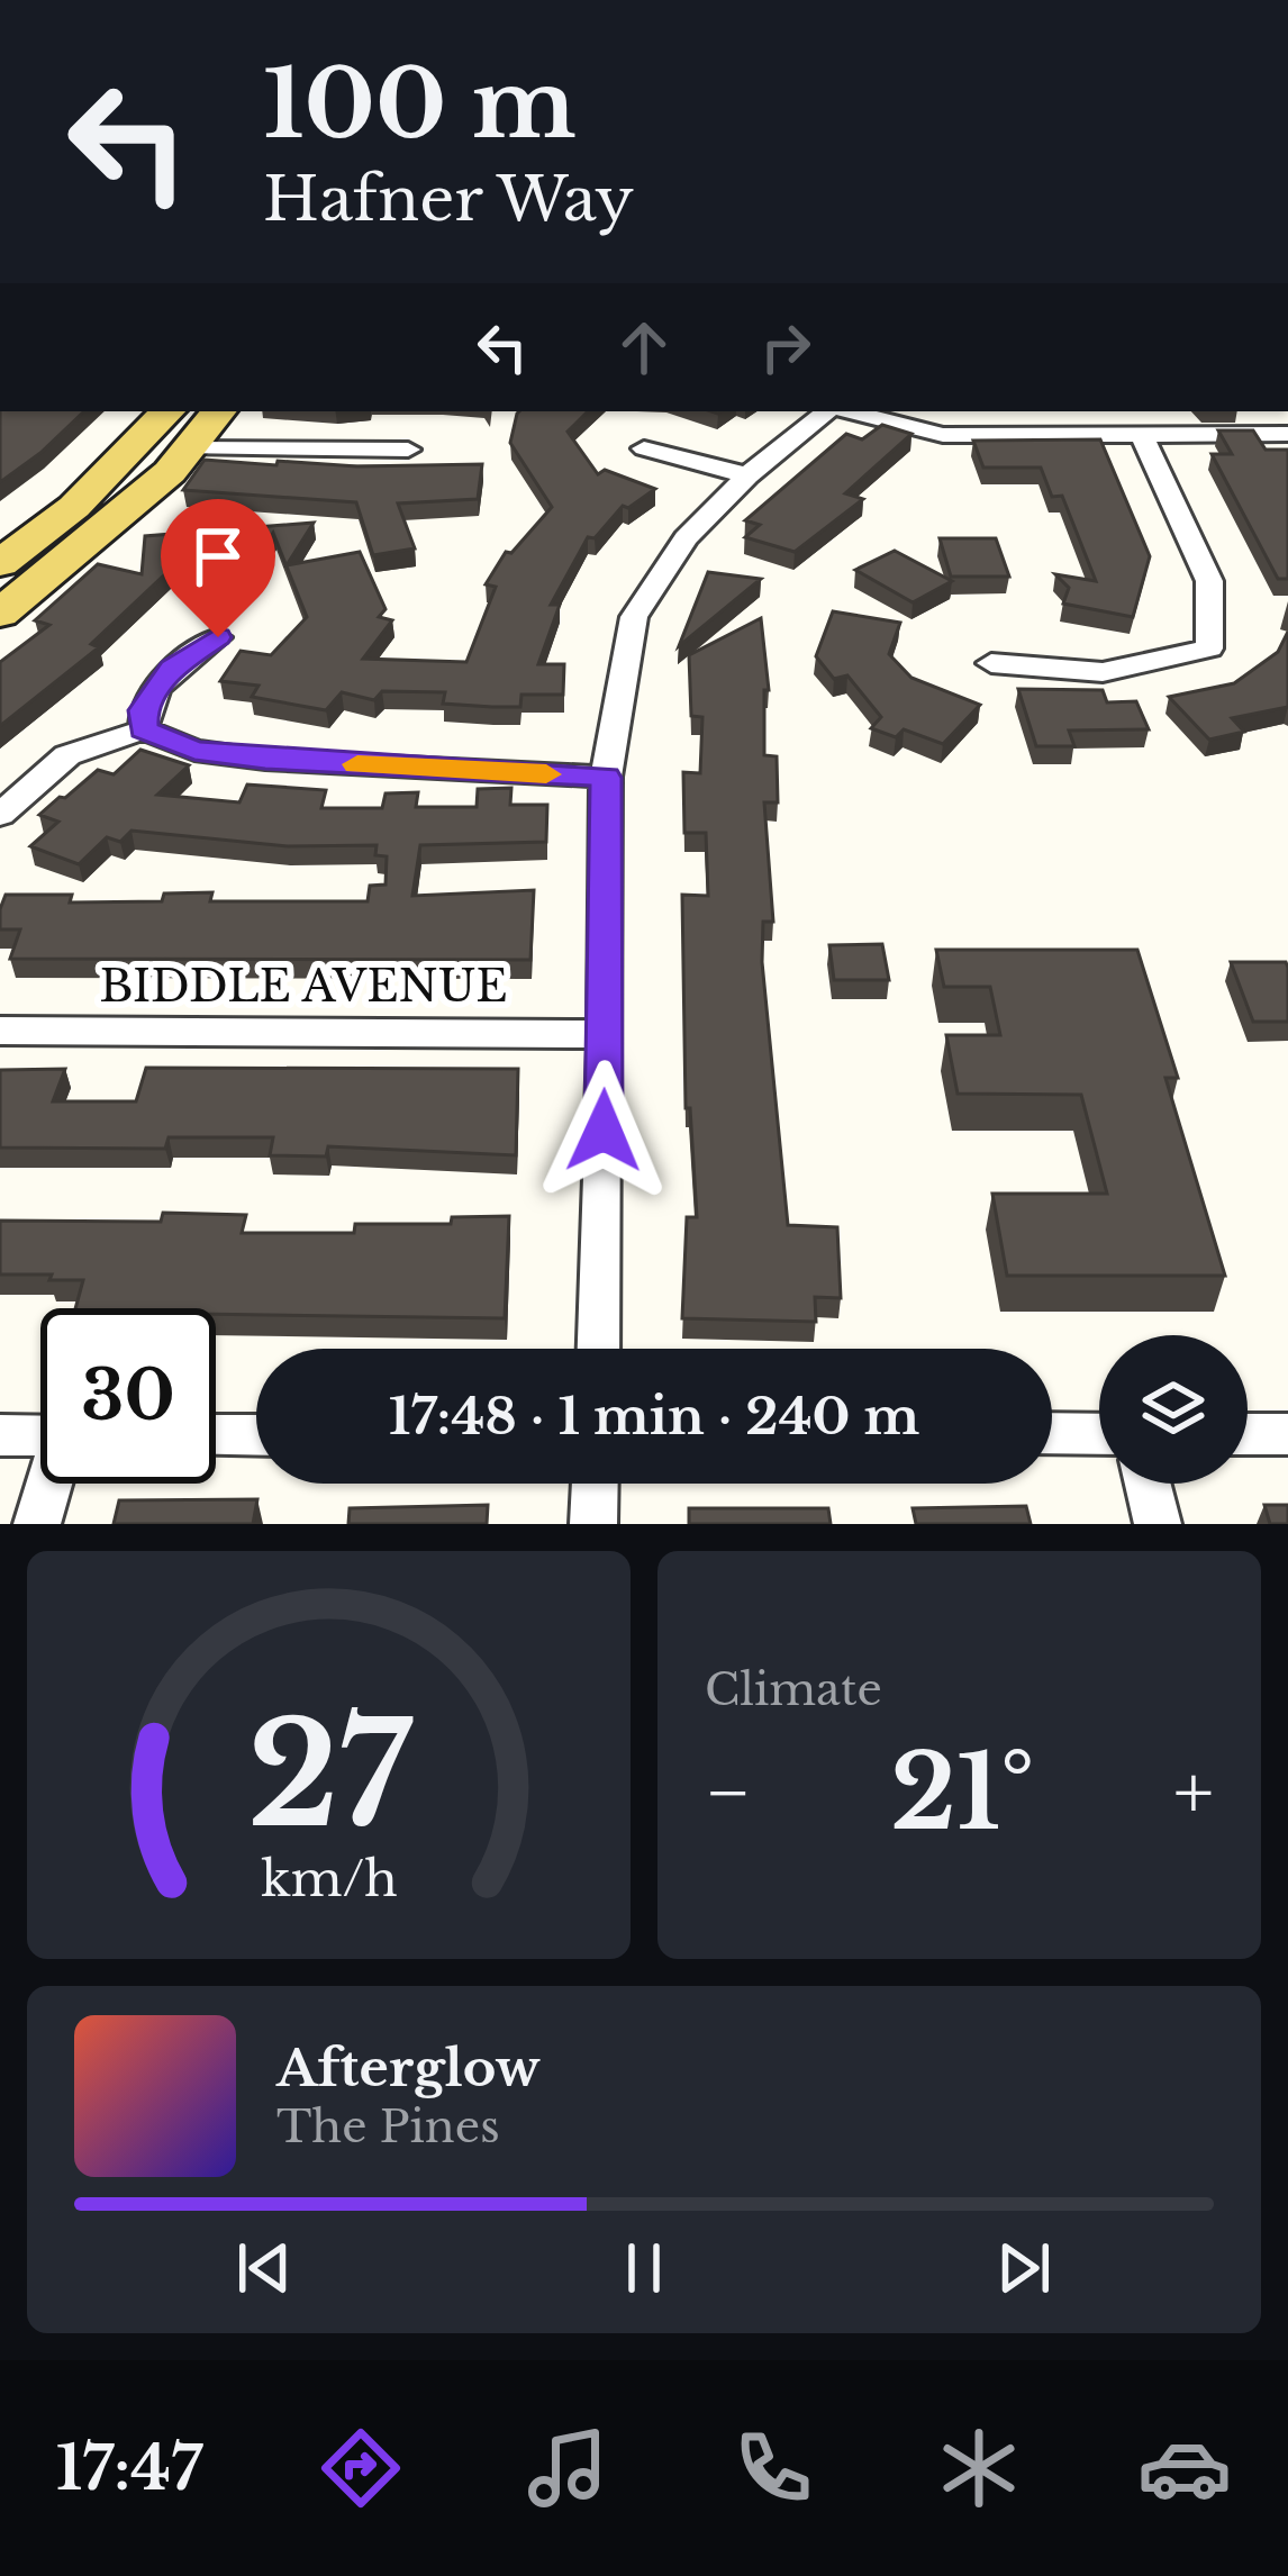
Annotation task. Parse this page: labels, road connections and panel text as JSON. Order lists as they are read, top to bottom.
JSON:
{
  "streets": {
    "street": ["BIDDLE AVENUE"]
  },
  "page": {
    "turn": ["100 m", "Hafner Way"],
    "limit": "30",
    "trip": "17:48 · 1 min · 240 m",
    "tile": "Climate",
    "heat": ["−", "21°", "+"],
    "song": ["Afterglow", "The Pines"],
    "tabs": "17:47",
    "gauge": ["27", "km/h"]
  }
}
